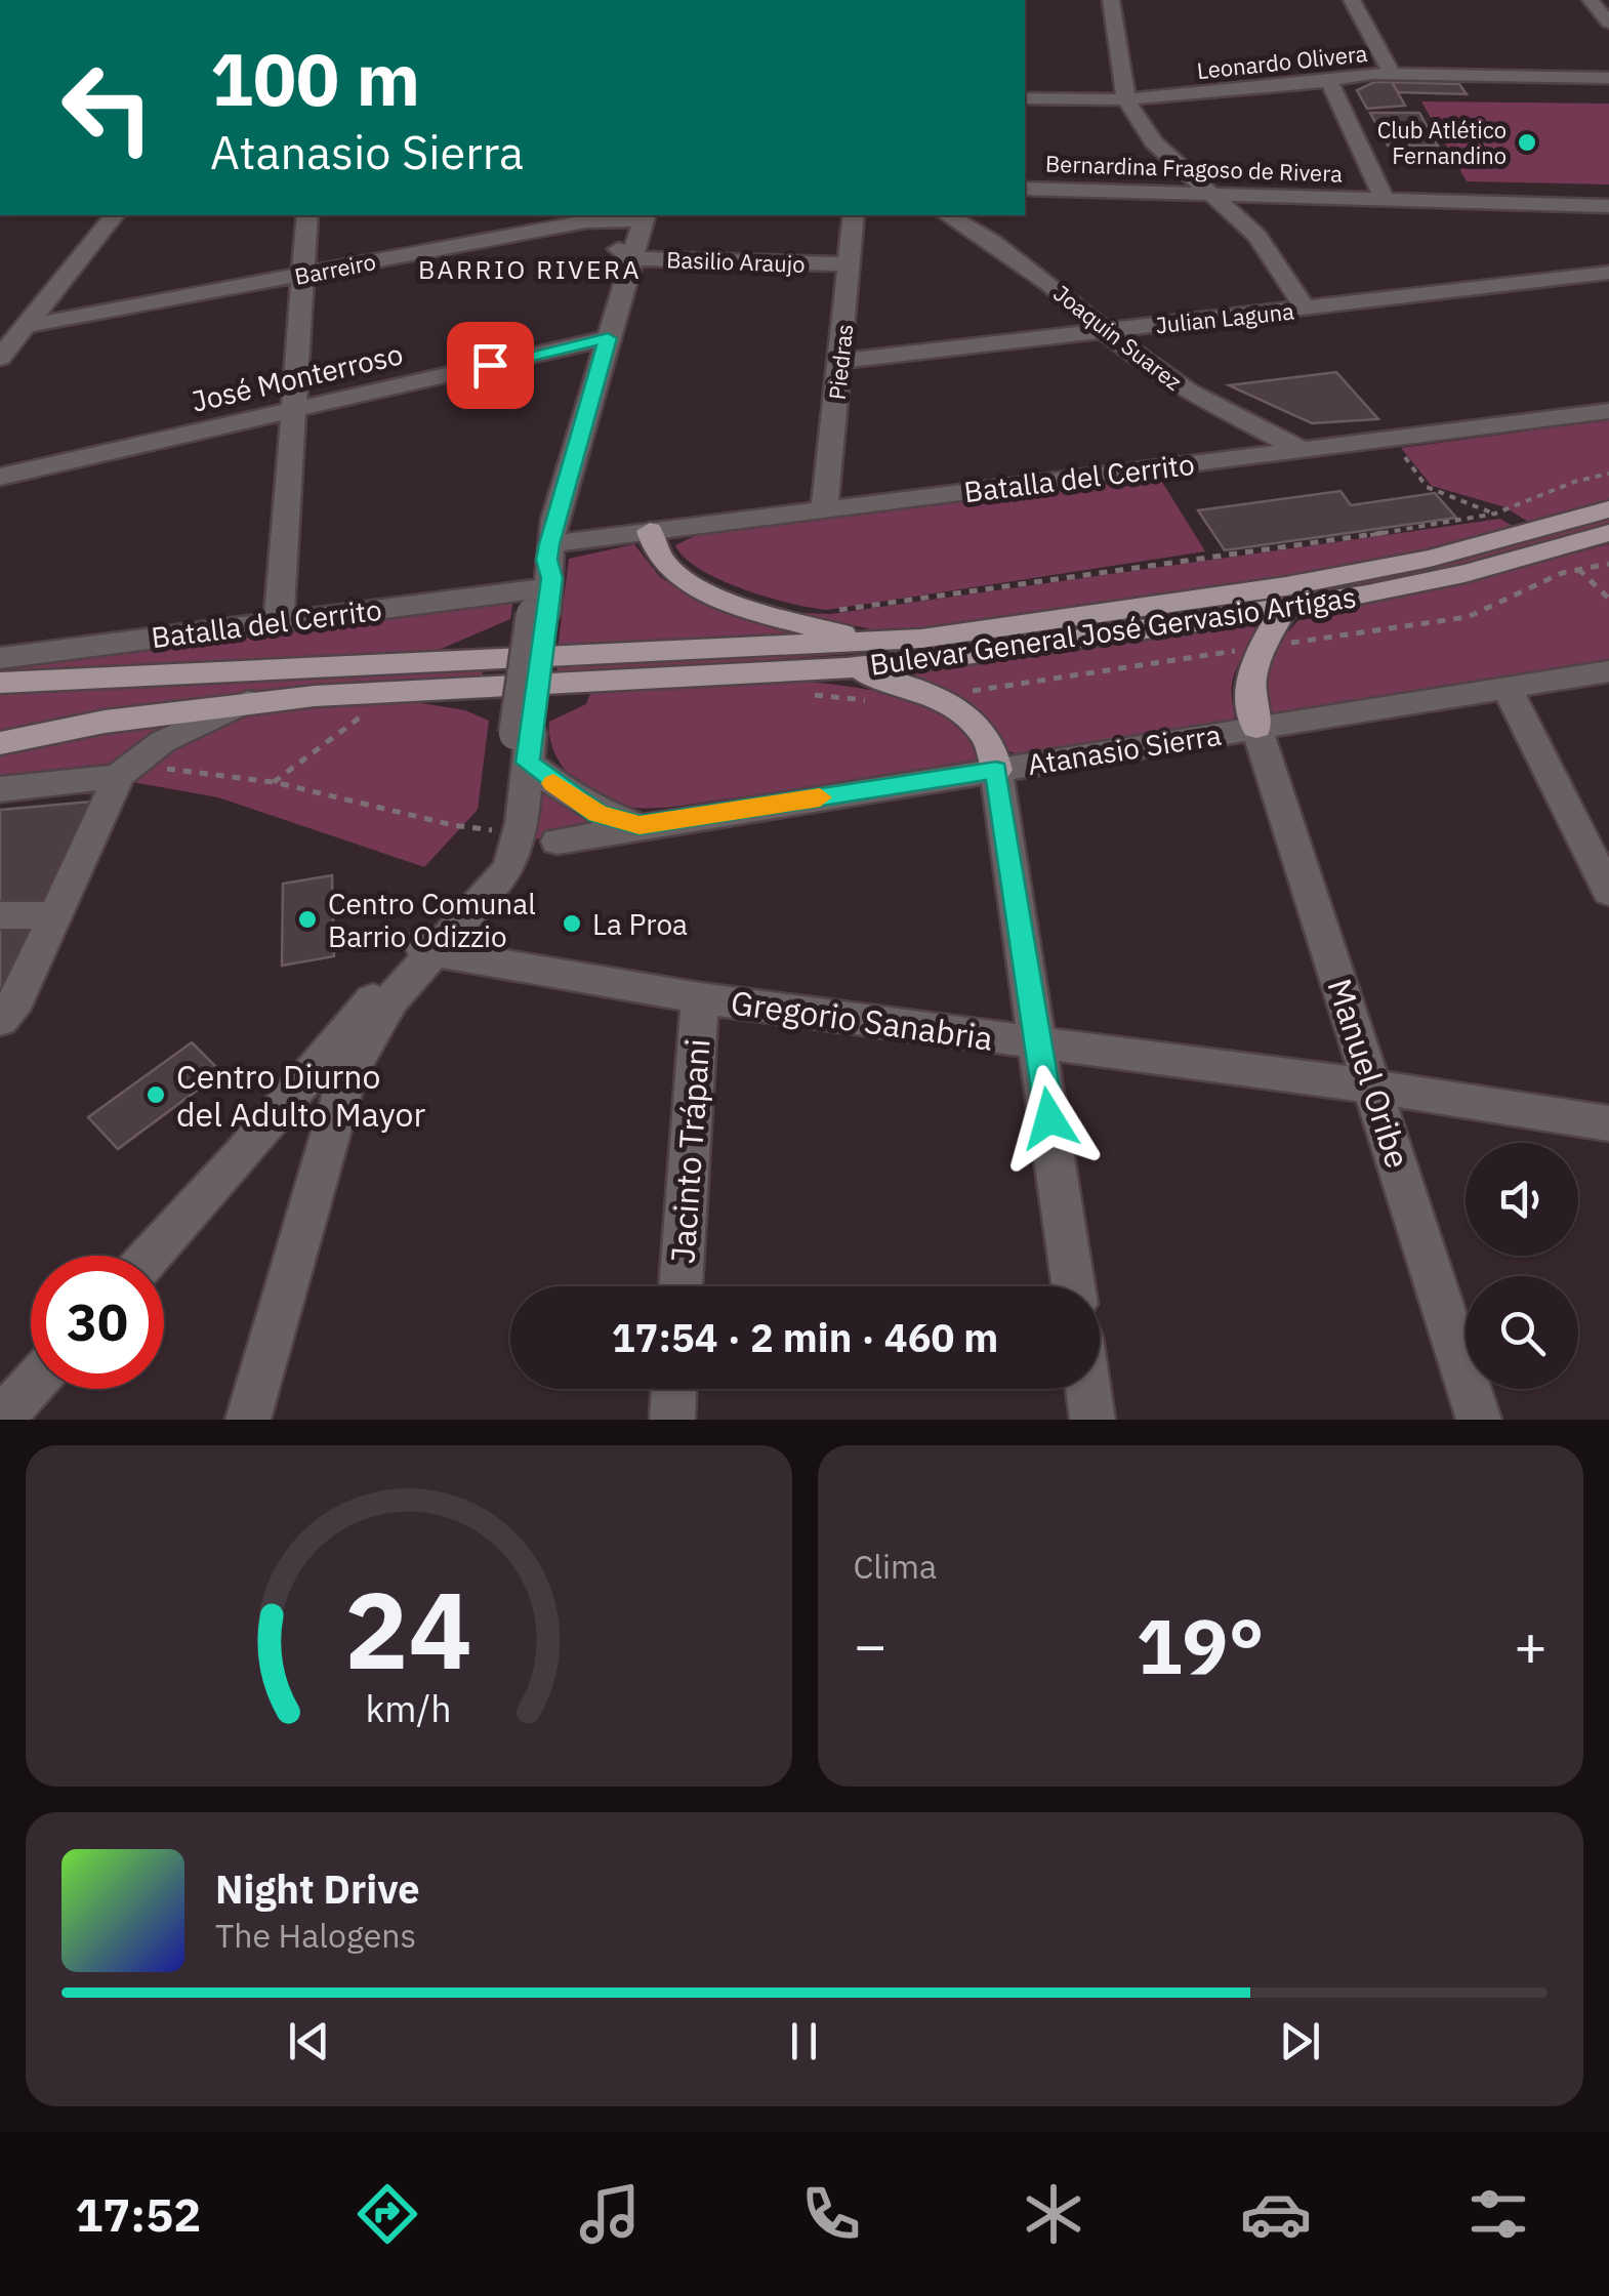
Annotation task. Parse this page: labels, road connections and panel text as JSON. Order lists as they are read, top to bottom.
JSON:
{
  "streets": {
    "main road": ["Bulevar General José Gervasio Artigas"],
    "street": [
      "Leonardo Olivera",
      "Bernardina Fragoso de Rivera",
      "Basilio Araujo",
      "Barreiro",
      "Julian Laguna",
      "Joaquin Suarez",
      "Piedras",
      "José Monterroso",
      "Batalla del Cerrito",
      "Atanasio Sierra",
      "Gregorio Sanabria",
      "Manuel Oribe",
      "Jacinto Trápani"
    ]
  },
  "crossings": [
    ["Basilio Araujo", "Barreiro"],
    ["Basilio Araujo", "Piedras"],
    ["Julian Laguna", "Joaquin Suarez"],
    ["Julian Laguna", "Piedras"],
    ["Joaquin Suarez", "Batalla del Cerrito"],
    ["Piedras", "Batalla del Cerrito"],
    ["Atanasio Sierra", "Manuel Oribe"],
    ["Gregorio Sanabria", "Manuel Oribe"],
    ["Gregorio Sanabria", "Jacinto Trápani"]
  ],
  "districts": ["BARRIO RIVERA"],
  "places": [
    "Club Atlético Fernandino",
    "Centro Comunal Barrio Odizzio",
    "La Proa",
    "Centro Diurno del Adulto Mayor"
  ],
  "page": {
    "turn": ["100 m", "Atanasio Sierra"],
    "limit": "30",
    "trip": "17:54 · 2 min · 460 m",
    "tile": "Clima",
    "heat": ["−", "19°", "+"],
    "song": ["Night Drive", "The Halogens"],
    "tabs": "17:52",
    "gauge": ["24", "km/h"]
  }
}
